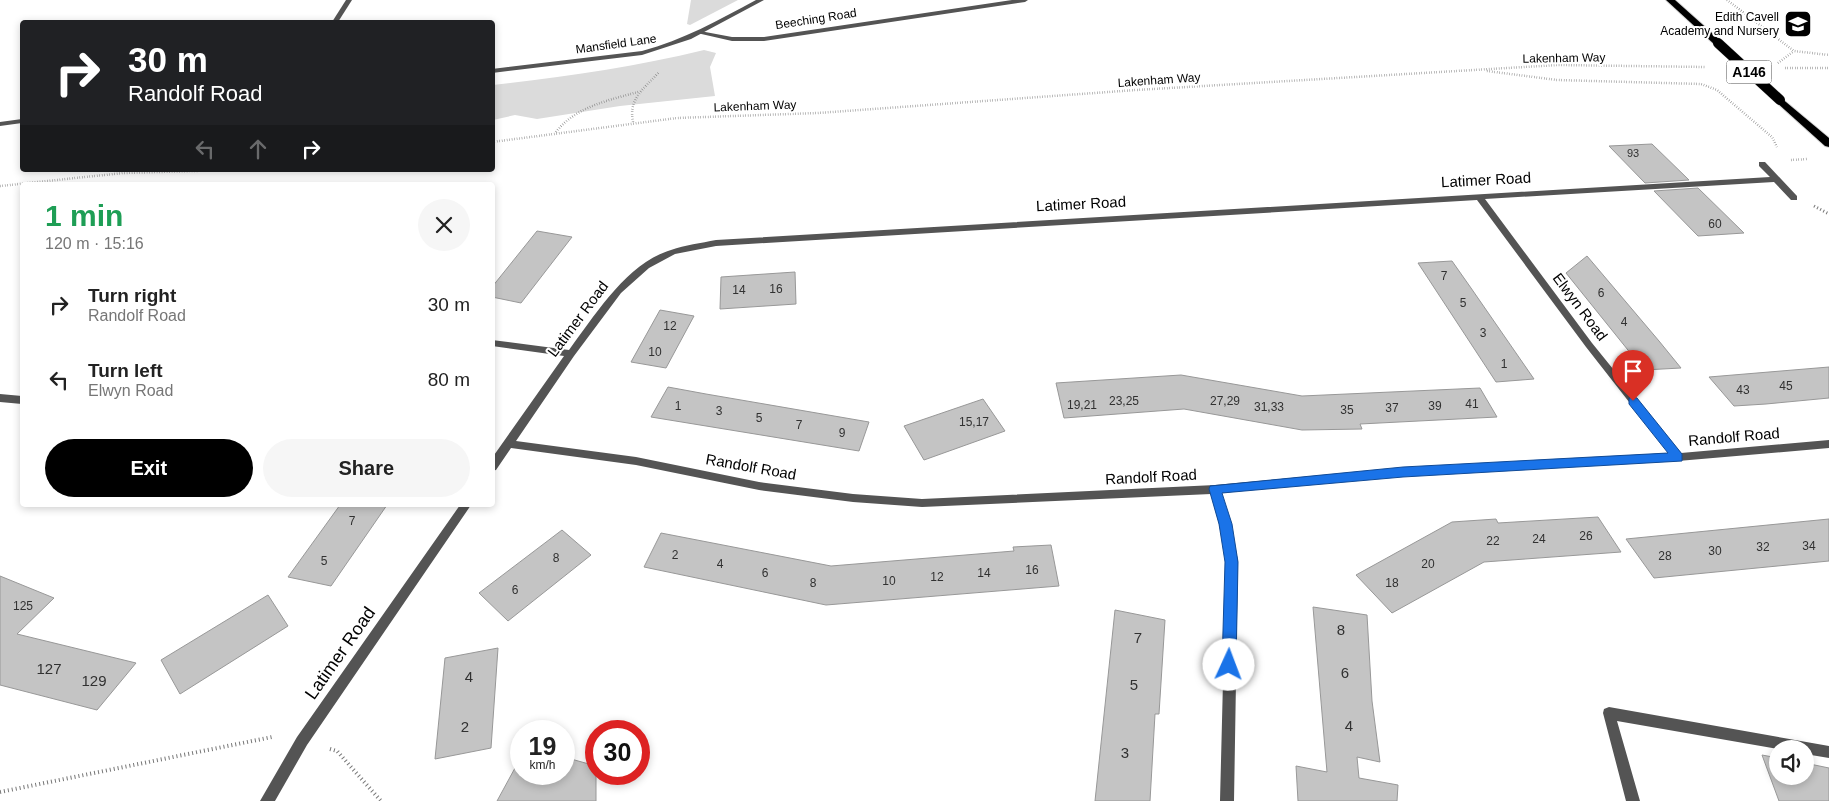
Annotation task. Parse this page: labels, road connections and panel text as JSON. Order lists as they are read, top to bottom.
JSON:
{
  "streets": {
    "highway": ["A146"],
    "street": [
      "Beeching Road",
      "Mansfield Lane",
      "Latimer Road",
      "Elwyn Road",
      "Randolf Road"
    ],
    "path": ["Lakenham Way"]
  },
  "crossings": [
    ["Beeching Road", "Mansfield Lane"],
    ["Latimer Road", "Elwyn Road"],
    ["Latimer Road", "Randolf Road"],
    ["Elwyn Road", "Randolf Road"]
  ],
  "places": {
    "school or university": ["Edith Cavell Academy and Nursery"]
  },
  "house_numbers": [
    "93",
    "60",
    "7",
    "16",
    "14",
    "6",
    "5",
    "4",
    "12",
    "3",
    "10",
    "1",
    "45",
    "43",
    "23,25",
    "27,29",
    "41",
    "19,21",
    "1",
    "39",
    "31,33",
    "37",
    "35",
    "3",
    "5",
    "15,17",
    "7",
    "9",
    "7",
    "26",
    "24",
    "22",
    "34",
    "32",
    "30",
    "2",
    "28",
    "8",
    "5",
    "4",
    "20",
    "16",
    "6",
    "14",
    "12",
    "10",
    "8",
    "18",
    "6",
    "125",
    "8",
    "7",
    "127",
    "6",
    "4",
    "129",
    "5",
    "4",
    "2",
    "3"
  ],
  "page": {
    "turn": ["30 m", "Randolf Road"],
    "heading": ["1 min", "120 m · 15:16"],
    "list": [
      {
        "name": "Turn right",
        "note": "Randolf Road",
        "value": "30 m"
      },
      {
        "name": "Turn left",
        "note": "Elwyn Road",
        "value": "80 m"
      }
    ],
    "buttons": ["Exit", "Share"],
    "speed": "19 km/h",
    "limit": "30"
  }
}
